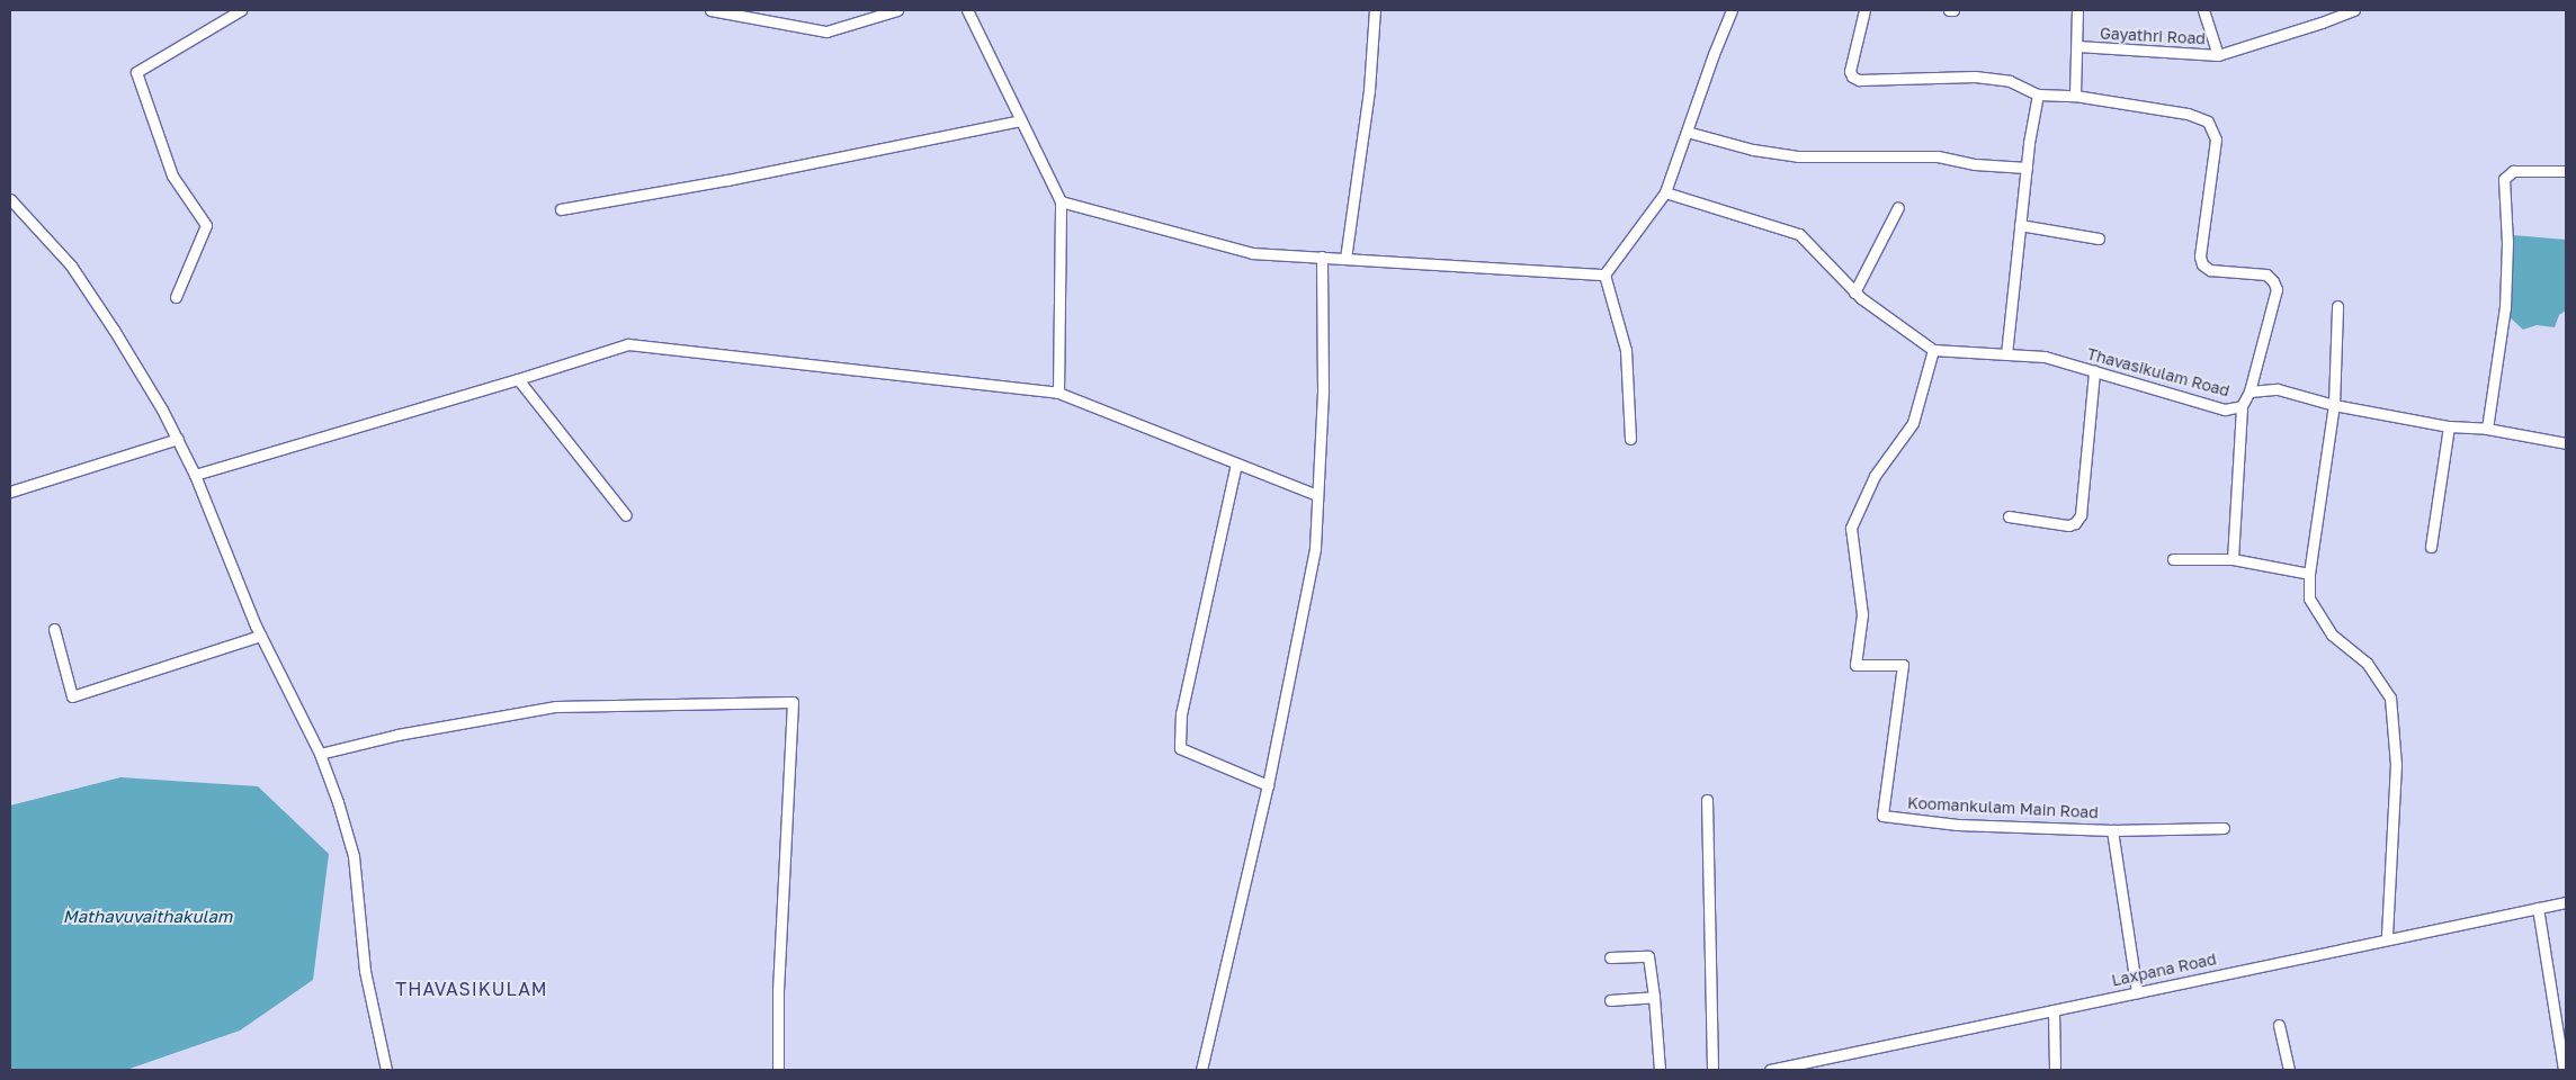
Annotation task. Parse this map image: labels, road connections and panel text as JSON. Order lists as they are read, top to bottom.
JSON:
{
  "streets": {
    "street": [
      "Gayathri Road",
      "Thavasikulam Road",
      "Koomankulam Main Road",
      "Laxpana Road"
    ]
  },
  "crossings": [
    ["Thavasikulam Road", "Koomankulam Main Road"]
  ],
  "districts": ["THAVASIKULAM"],
  "water": ["Mathavuvaithakulam"]
}
